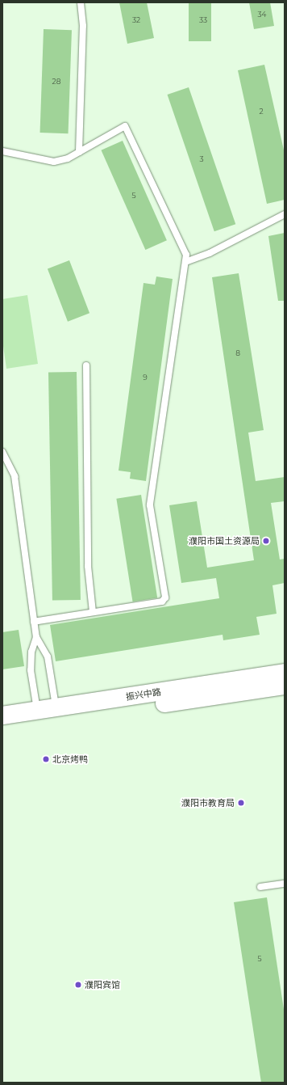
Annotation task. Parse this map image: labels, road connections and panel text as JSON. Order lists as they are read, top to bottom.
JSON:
{
  "streets": {
    "street": ["振兴中路"]
  },
  "places": [
    "濮阳市国土资源局",
    "北京烤鸭",
    "濮阳市教育局",
    "濮阳宾馆"
  ],
  "house_numbers": [
    "34",
    "32",
    "33",
    "28",
    "2",
    "3",
    "5",
    "8",
    "9",
    "5"
  ]
}
